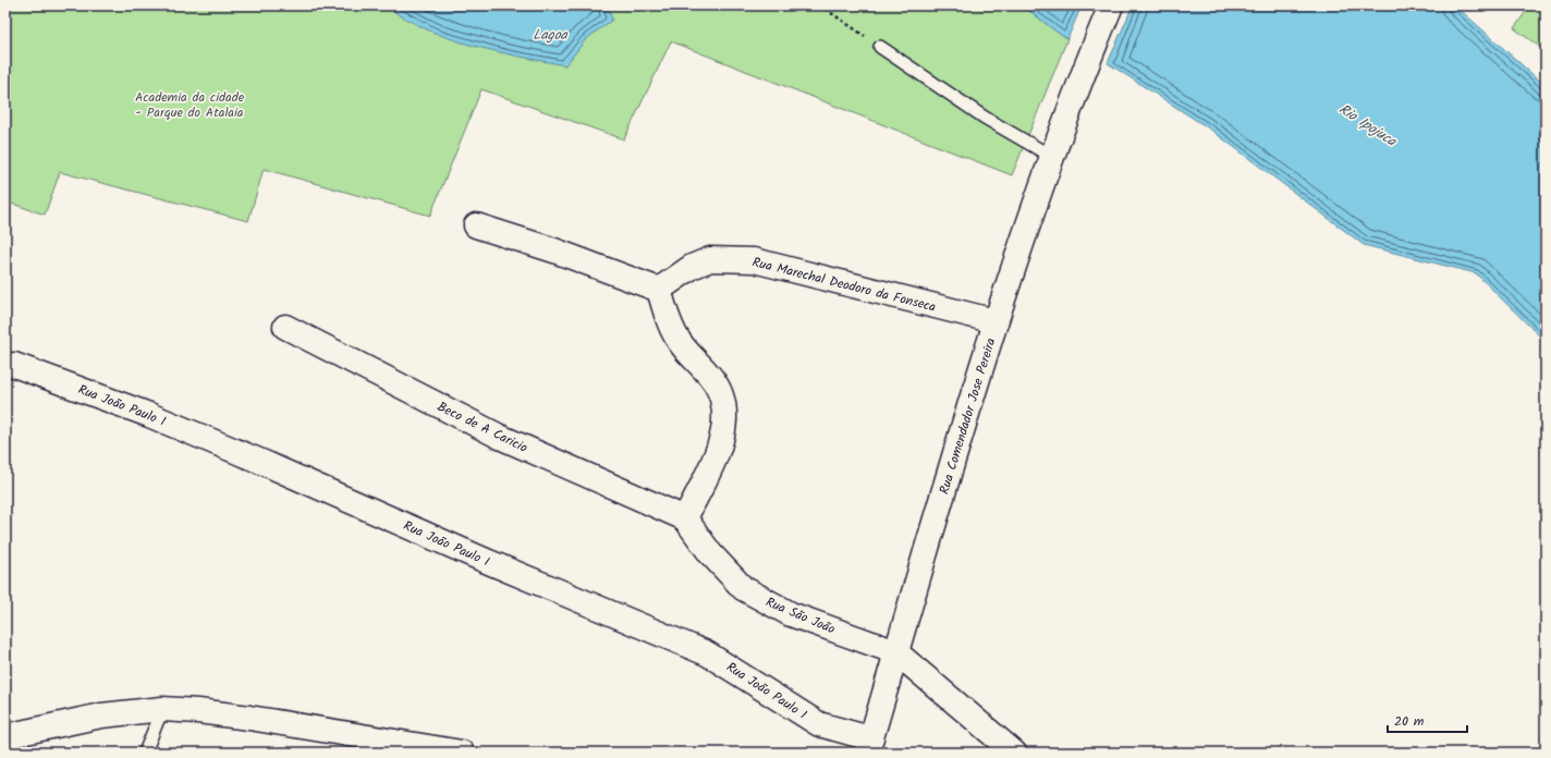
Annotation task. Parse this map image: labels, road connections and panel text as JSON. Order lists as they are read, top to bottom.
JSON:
{
  "streets": {
    "street": [
      "Rua Marechal Deodoro da Fonseca",
      "Rua João Paulo I",
      "Rua Comendador Jose Pereira",
      "Beco de A Caricio",
      "Rua São João"
    ]
  },
  "crossings": [
    ["Rua Marechal Deodoro da Fonseca", "Rua Comendador Jose Pereira"],
    ["Rua João Paulo I", "Rua Comendador Jose Pereira"],
    ["Rua Comendador Jose Pereira", "Rua São João"],
    ["Beco de A Caricio", "Rua São João"]
  ],
  "water": ["Lagoa", "Rio Ipojuca"],
  "parks": ["Academia da cidade - Parque do Atalaia"],
  "scale_bar": "20 m"
}
